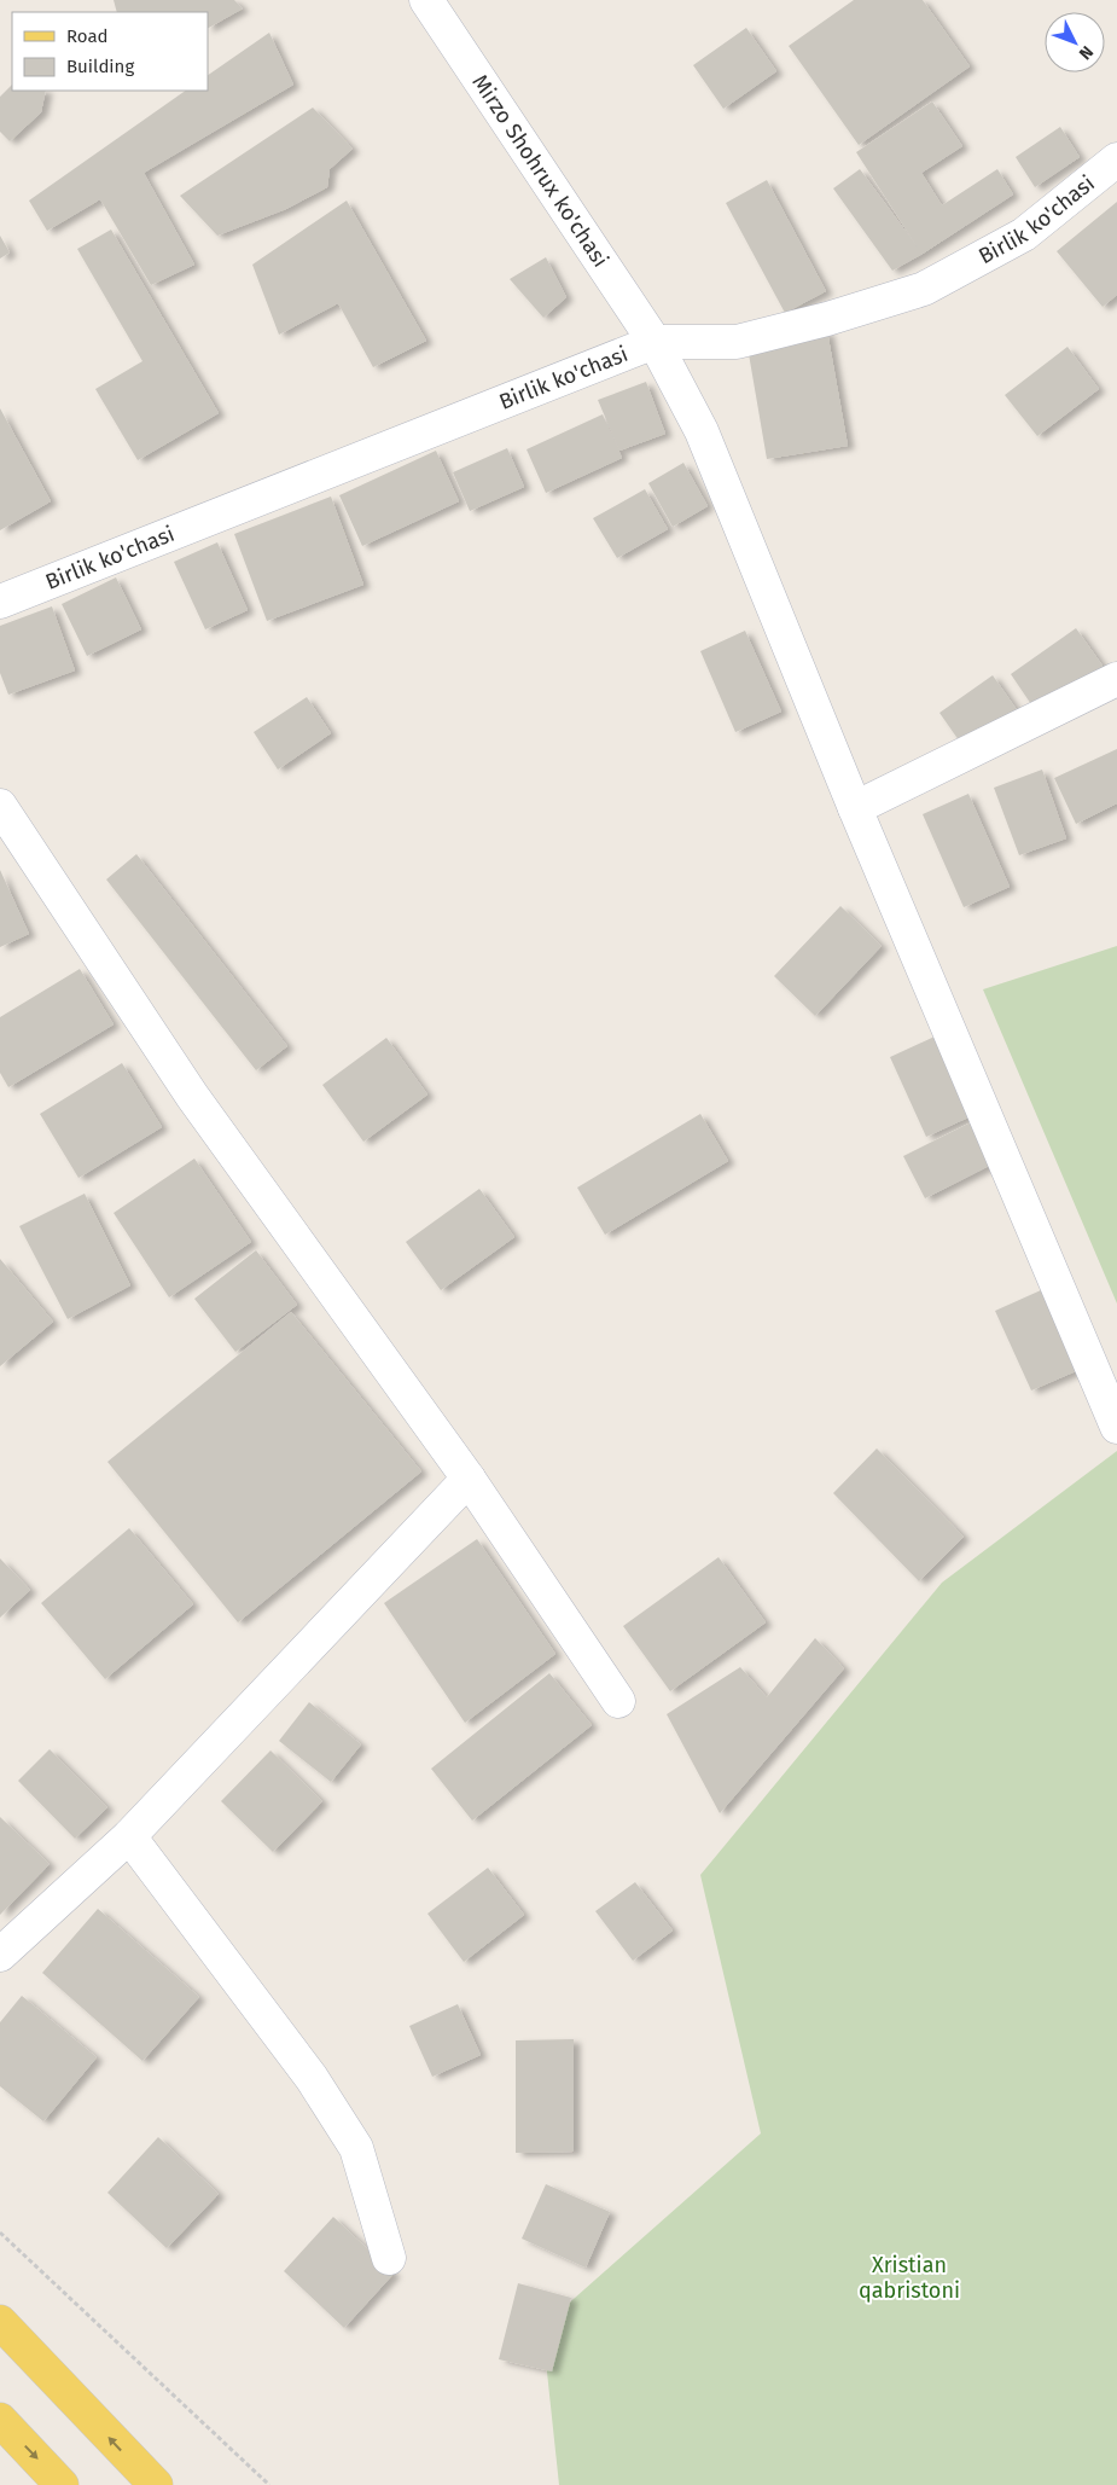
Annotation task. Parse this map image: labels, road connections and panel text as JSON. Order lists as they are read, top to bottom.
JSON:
{
  "streets": {
    "street": ["Mirzo Shohrux ko'chasi", "Birlik ko'chasi"]
  },
  "crossings": [
    ["Mirzo Shohrux ko'chasi", "Birlik ko'chasi"]
  ],
  "parks": ["Xristian qabristoni"],
  "legend": ["Road", "Building"],
  "north": "bottom right"
}
